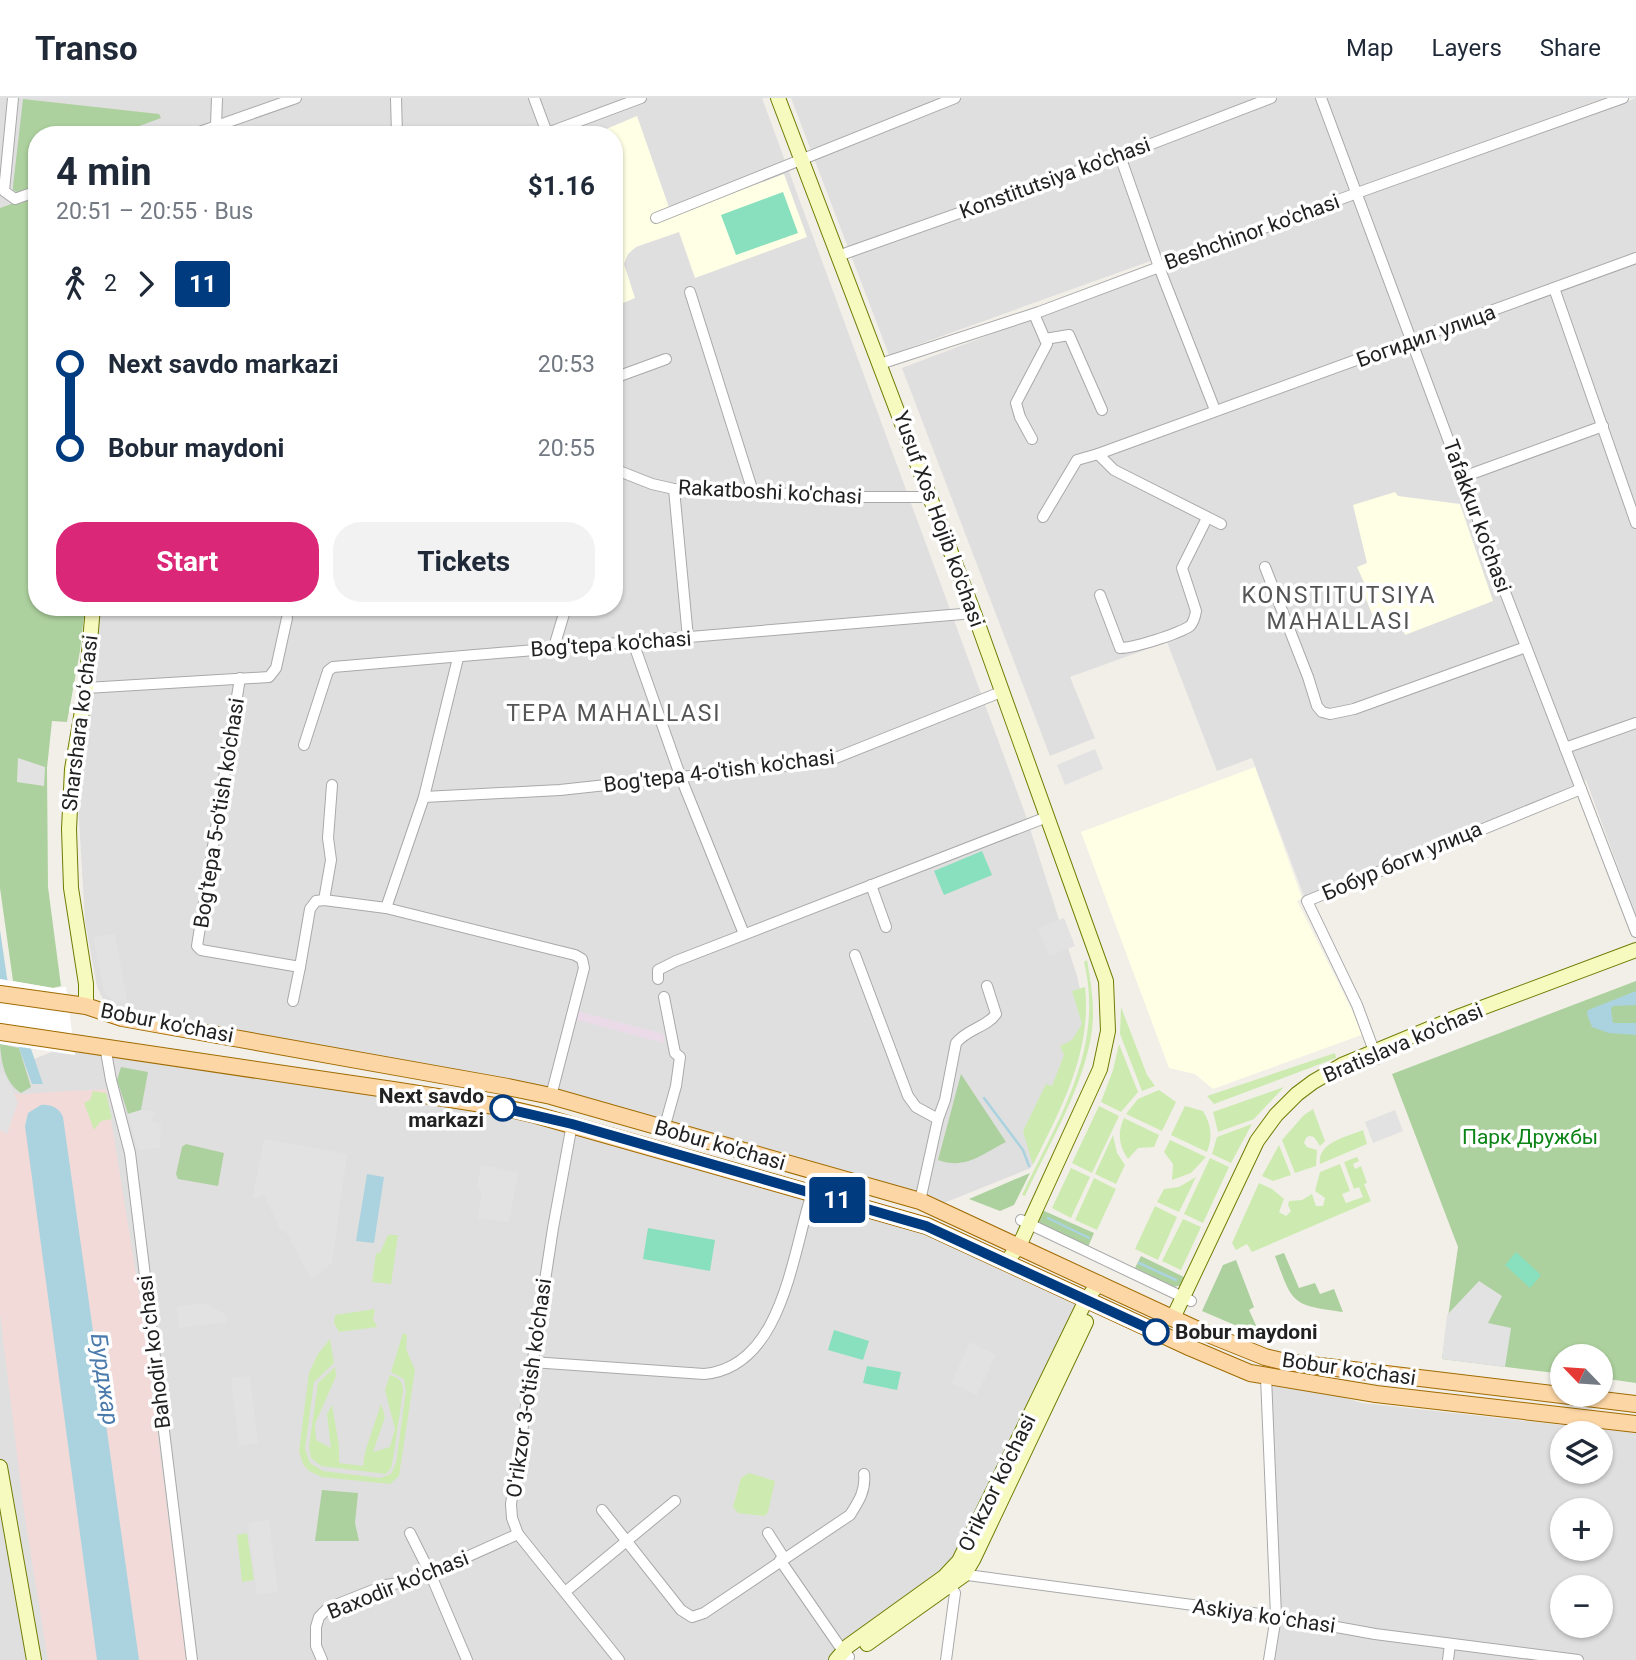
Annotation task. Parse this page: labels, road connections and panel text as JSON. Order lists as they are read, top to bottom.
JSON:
{
  "streets": {
    "main road": [
      "Yusuf Xos Hojib ko'chasi",
      "Sharshara koʻchasi",
      "Bobur ko'chasi",
      "Bratislava ko'chasi",
      "O'rikzor ko'chasi"
    ],
    "street": [
      "Konstitutsiya ko'chasi",
      "Beshchinor ko'chasi",
      "Богидил улица",
      "Rakatboshi ko'chasi",
      "Tafakkur ko'chasi",
      "Bog'tepa ko'chasi",
      "Bog'tepa 4-o'tish ko'chasi",
      "Bog'tepa 5-o'tish ko'chasi",
      "Бобур боги улица",
      "Bahodir koʻchasi",
      "O'rikzor 3-o'tish ko'chasi",
      "Baxodir ko'chasi",
      "Askiya koʻchasi"
    ]
  },
  "crossings": [
    ["Konstitutsiya ko'chasi", "Yusuf Xos Hojib ko'chasi"],
    ["Beshchinor ko'chasi", "Tafakkur ko'chasi"],
    ["Beshchinor ko'chasi", "Yusuf Xos Hojib ko'chasi"],
    ["Богидил улица", "Tafakkur ko'chasi"],
    ["Rakatboshi ko'chasi", "Yusuf Xos Hojib ko'chasi"],
    ["Tafakkur ko'chasi", "Бобур боги улица"],
    ["Yusuf Xos Hojib ko'chasi", "Bog'tepa ko'chasi"],
    ["Yusuf Xos Hojib ko'chasi", "Bog'tepa 4-o'tish ko'chasi"],
    ["Yusuf Xos Hojib ko'chasi", "Bobur ko'chasi"],
    ["Sharshara koʻchasi", "Bobur ko'chasi"],
    ["Бобур боги улица", "Bratislava ko'chasi"],
    ["Bobur ko'chasi", "Bratislava ko'chasi"],
    ["Bobur ko'chasi", "Bahodir koʻchasi"],
    ["Bobur ko'chasi", "O'rikzor 3-o'tish ko'chasi"],
    ["Bobur ko'chasi", "O'rikzor ko'chasi"],
    ["O'rikzor 3-o'tish ko'chasi", "Baxodir ko'chasi"],
    ["O'rikzor ko'chasi", "Askiya koʻchasi"]
  ],
  "districts": ["KONSTITUTSIYA MAHALLASI", "TEPA MAHALLASI"],
  "water": ["Бурджар"],
  "parks": ["Парк Дружбы"],
  "places": ["Next savdo markazi", "Bobur maydoni"],
  "lines": ["bus line 11"],
  "north": "top left",
  "page": {
    "header": "Transo",
    "nav": ["Map", "Layers", "Share"],
    "on_map": "11",
    "heading": ["4 min", "20:51 – 20:55 · Bus", "$1.16"],
    "legs": ["2", "11"],
    "list": [
      {
        "name": "Next savdo markazi",
        "value": "20:53"
      },
      {
        "name": "Bobur maydoni",
        "value": "20:55"
      }
    ],
    "buttons": ["Start", "Tickets"],
    "map_buttons": ["+", "−"]
  }
}
